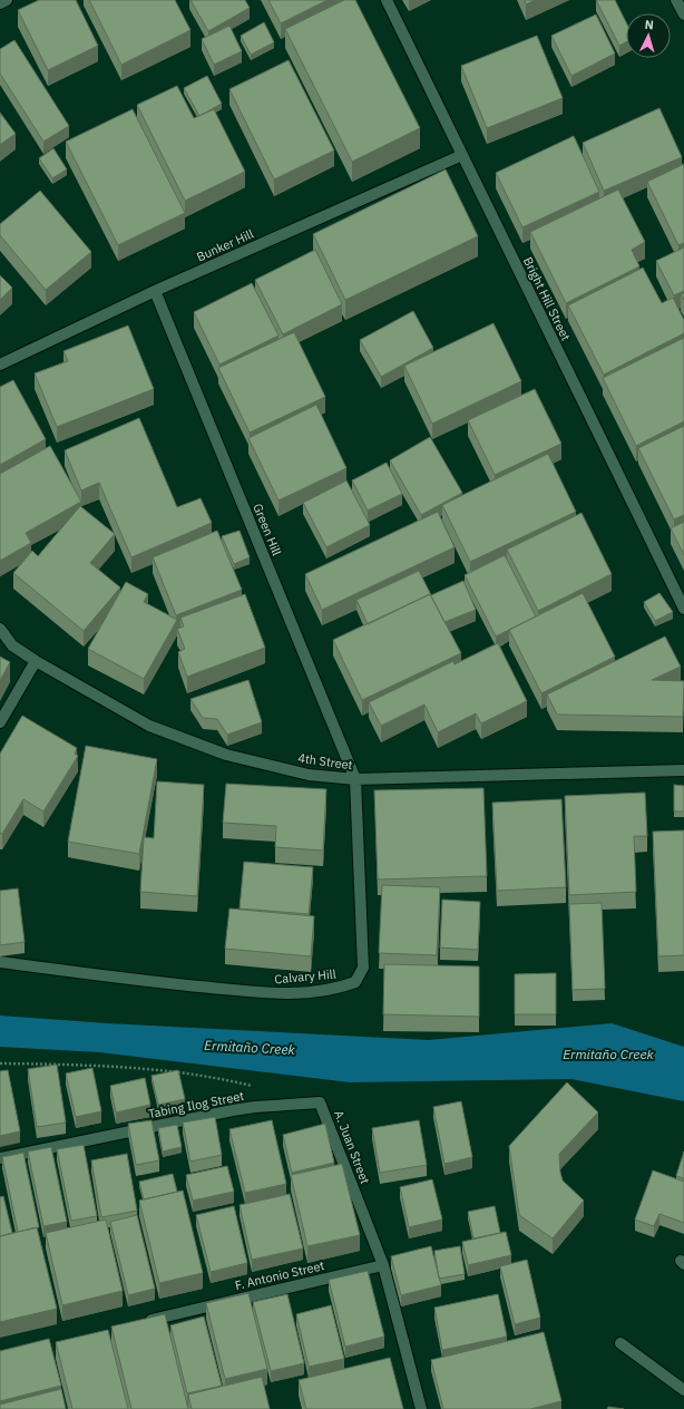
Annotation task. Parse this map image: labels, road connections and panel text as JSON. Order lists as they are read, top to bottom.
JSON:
{
  "streets": {
    "street": [
      "Bunker Hill",
      "Bright Hill Street",
      "Green Hill",
      "4th Street",
      "Calvary Hill",
      "Tabing Ilog Street",
      "A. Juan Street",
      "F. Antonio Street"
    ]
  },
  "crossings": [
    ["Bunker Hill", "Bright Hill Street"],
    ["Bunker Hill", "Green Hill"],
    ["Green Hill", "4th Street"],
    ["Green Hill", "Calvary Hill"],
    ["4th Street", "Calvary Hill"],
    ["Tabing Ilog Street", "A. Juan Street"],
    ["A. Juan Street", "F. Antonio Street"]
  ],
  "water": ["Ermitaño Creek"],
  "north": "top"
}
